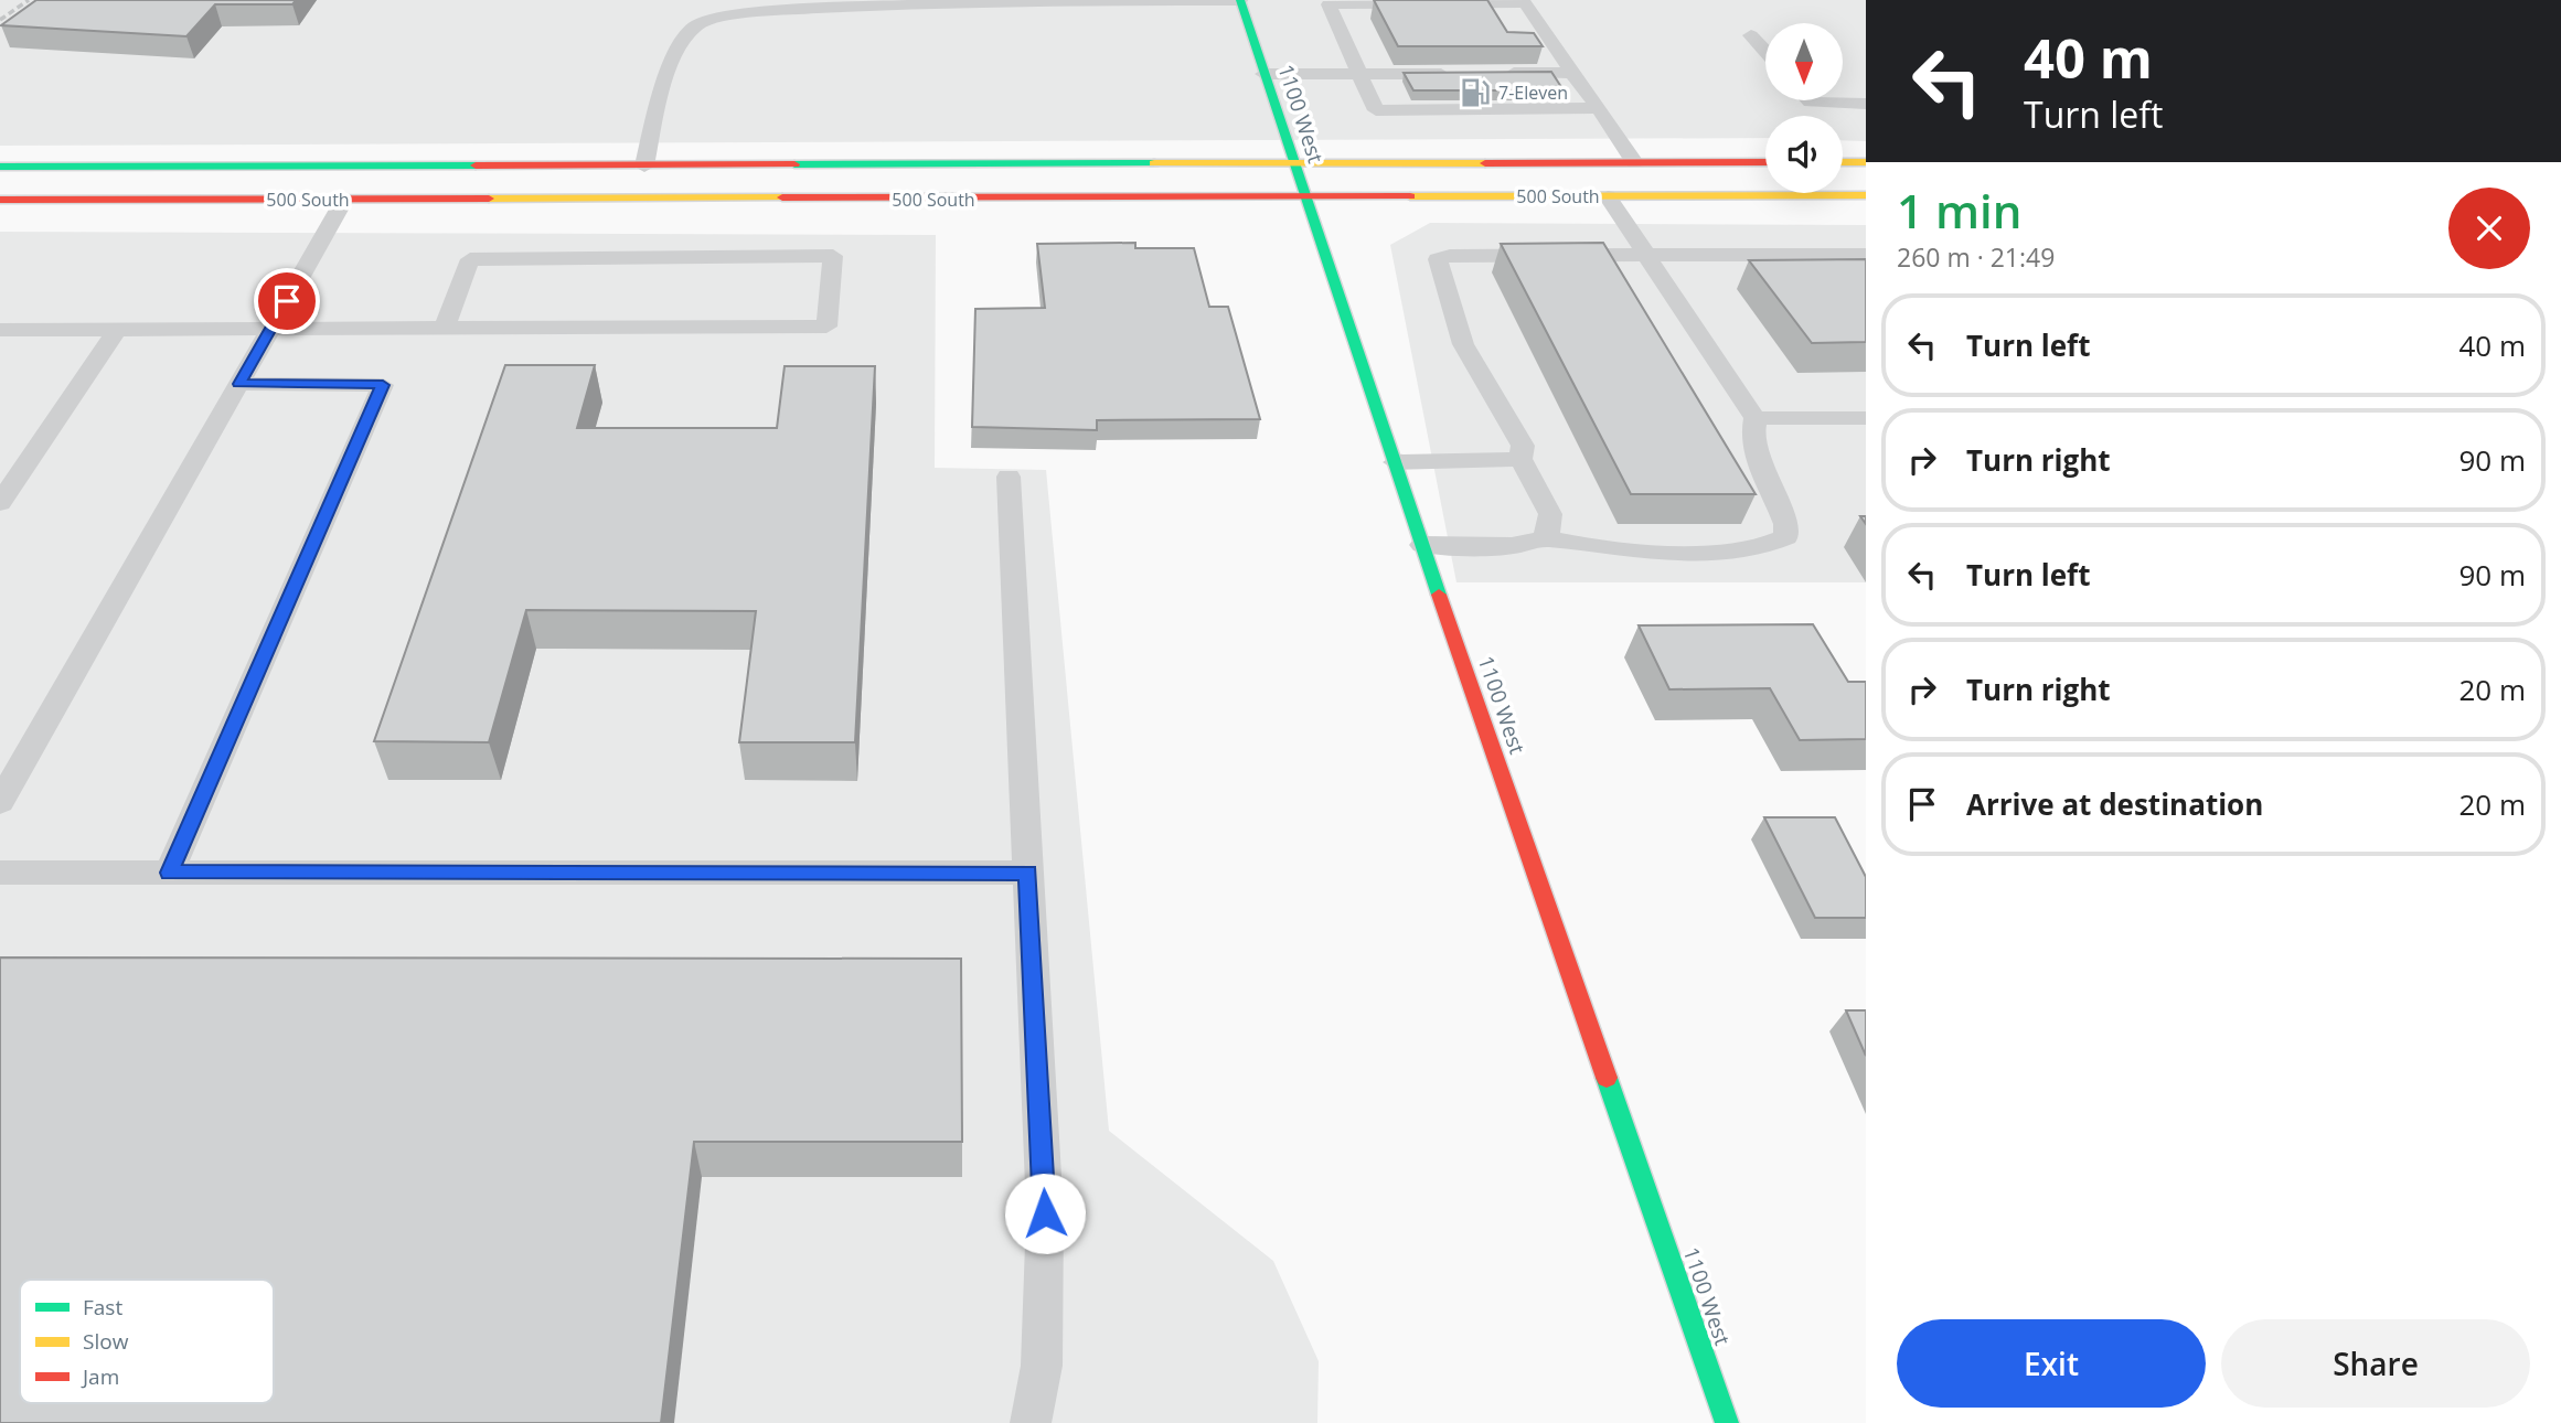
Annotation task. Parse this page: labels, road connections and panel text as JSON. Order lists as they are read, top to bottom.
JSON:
{
  "streets": {
    "main road": ["1100 West", "500 South"]
  },
  "crossings": [
    ["1100 West", "500 South"]
  ],
  "places": {
    "fuel station": ["7-Eleven"]
  },
  "legend": ["Fast", "Slow", "Jam"],
  "north": "bottom",
  "page": {
    "turn": ["40 m", "Turn left"],
    "heading": ["1 min", "260 m · 21:49"],
    "list": [
      {
        "name": "Turn left",
        "value": "40 m"
      },
      {
        "name": "Turn right",
        "value": "90 m"
      },
      {
        "name": "Turn left",
        "value": "90 m"
      },
      {
        "name": "Turn right",
        "value": "20 m"
      },
      {
        "name": "Arrive at destination",
        "value": "20 m"
      }
    ],
    "buttons": ["Exit", "Share"]
  }
}
